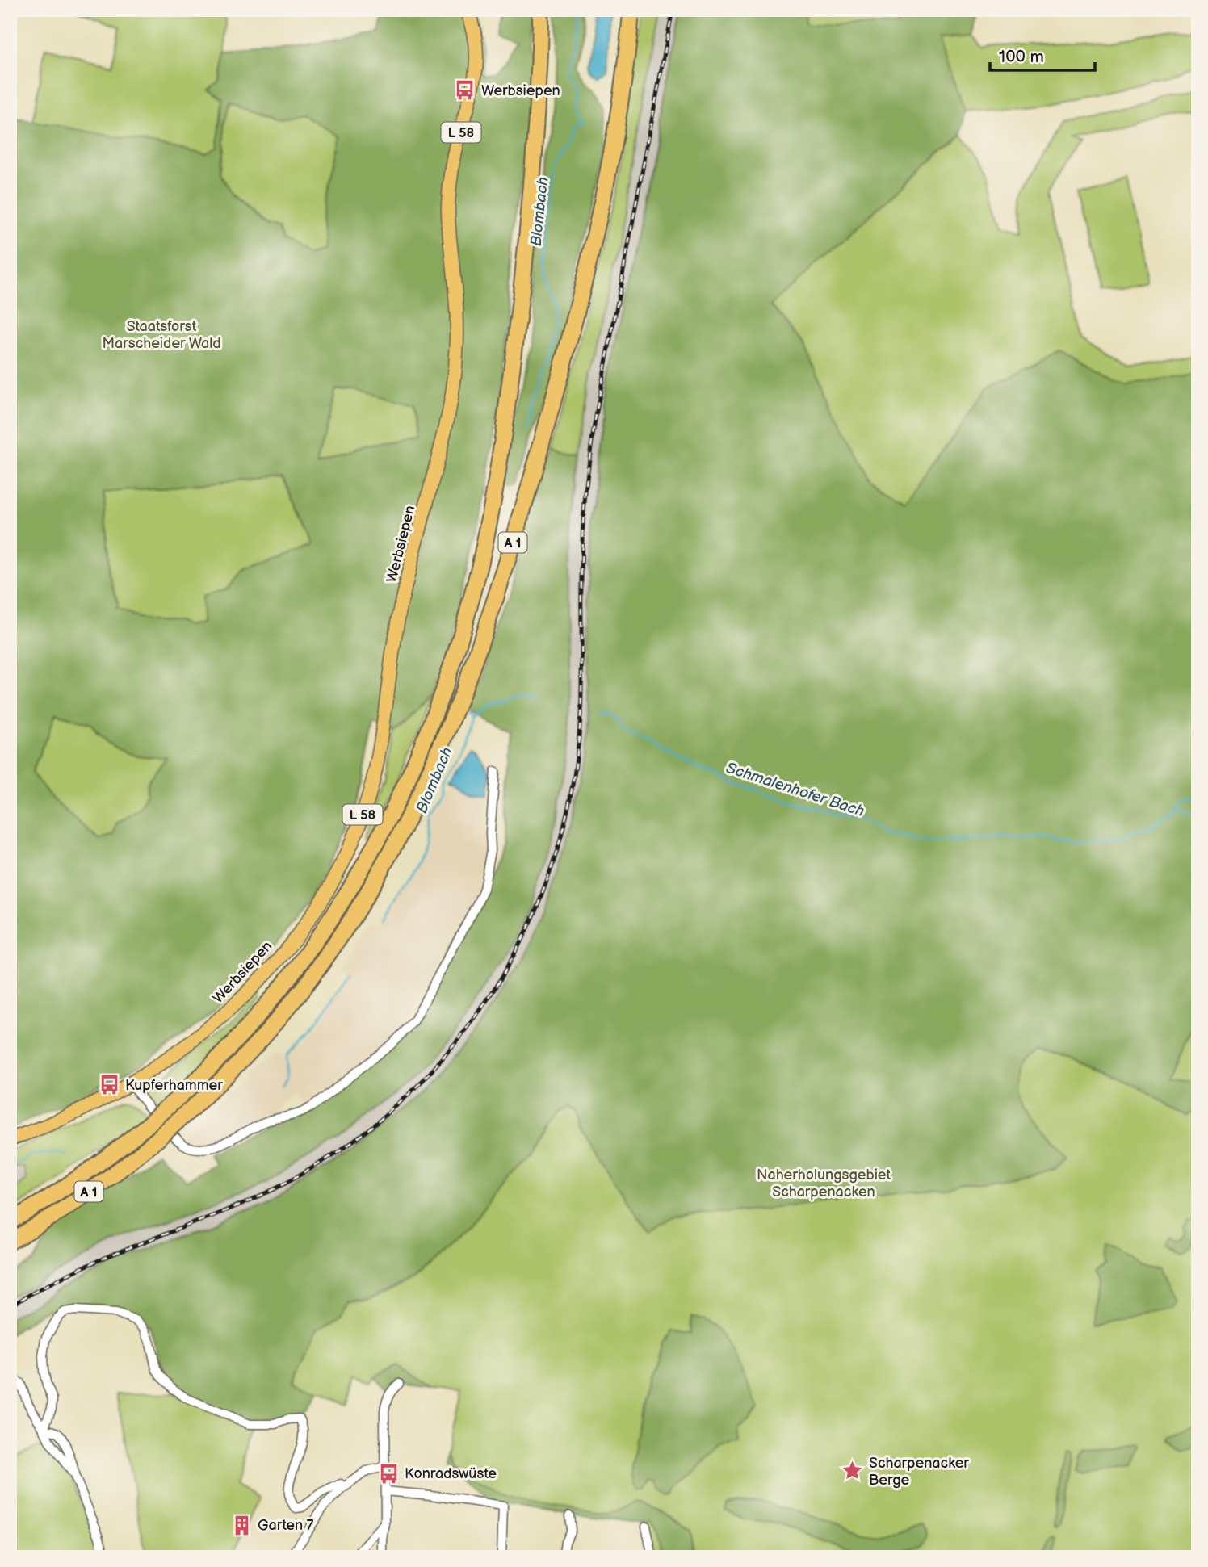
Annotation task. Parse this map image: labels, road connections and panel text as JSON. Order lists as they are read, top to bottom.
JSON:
{
  "streets": {
    "highway": ["A 1"],
    "main road": ["L 58", "Werbsiepen"]
  },
  "crossings": [
    ["L 58", "Werbsiepen"]
  ],
  "water": ["Blombach", "Schmalenhofer Bach"],
  "parks": ["Staatsforst Marscheider Wald", "Naherholungsgebiet Scharpenacken"],
  "places": {
    "bus stop": ["Werbsiepen", "Kupferhammer", "Konradswüste"],
    "place": ["Scharpenacker Berge"],
    "building": ["Garten 7"]
  },
  "scale_bar": "100 m"
}
